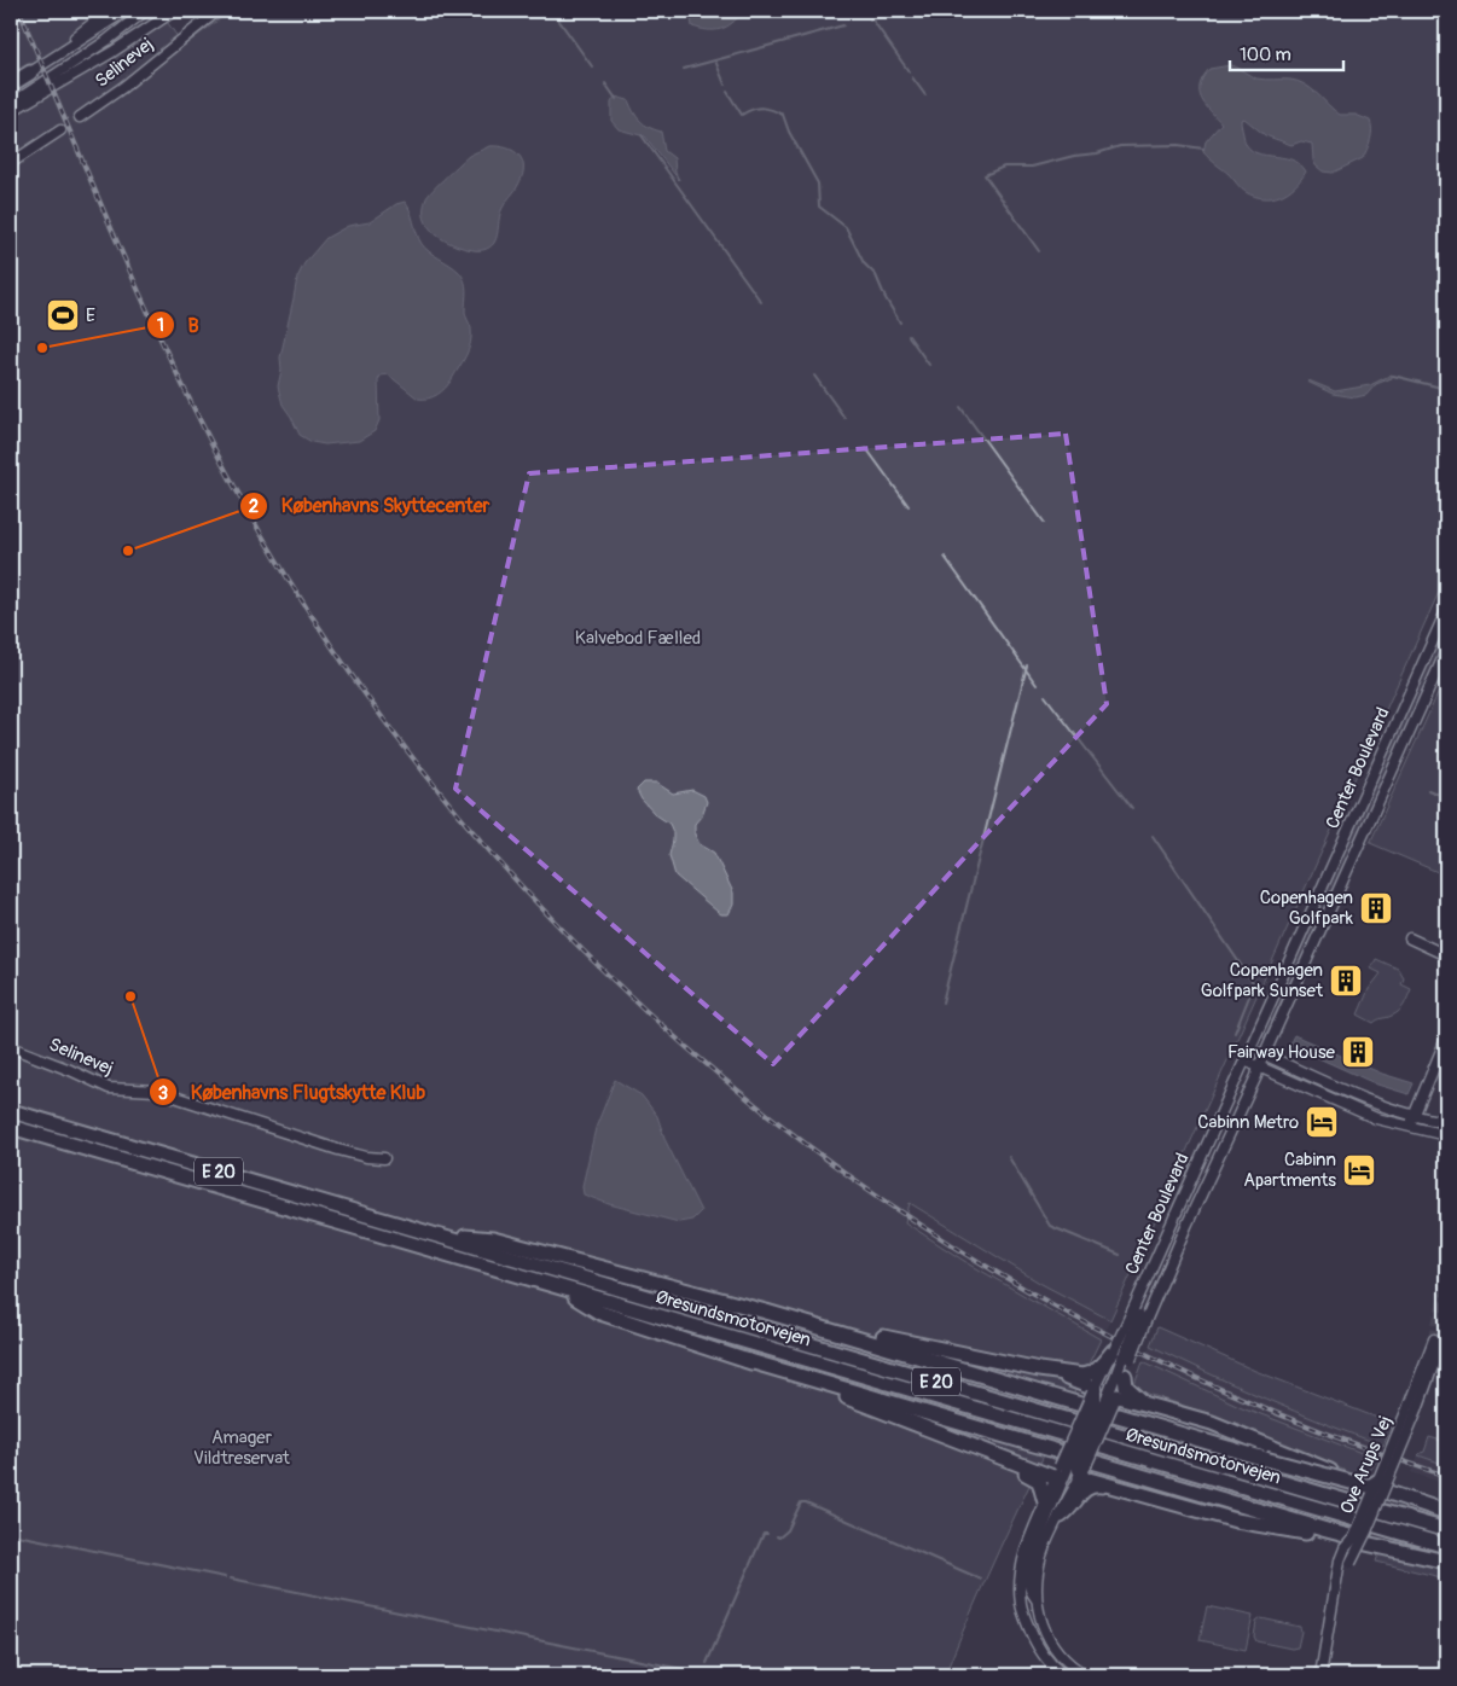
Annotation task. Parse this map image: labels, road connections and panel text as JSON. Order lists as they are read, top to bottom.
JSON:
{
  "streets": {
    "highway": ["E 20", "Øresundsmotorvejen"],
    "street": ["Selinevej", "Center Boulevard", "Ove Arups Vej"]
  },
  "parks": ["Kalvebod Fælled", "Amager Vildtreservat"],
  "places": {
    "sports": ["E"],
    "other": ["B", "Københavns Skyttecenter", "Københavns Flugtskytte Klub"],
    "building": ["Copenhagen Golfpark", "Copenhagen Golfpark Sunset", "Fairway House"],
    "hotel": ["Cabinn Metro", "Cabinn Apartments"]
  },
  "scale_bar": "100 m"
}
